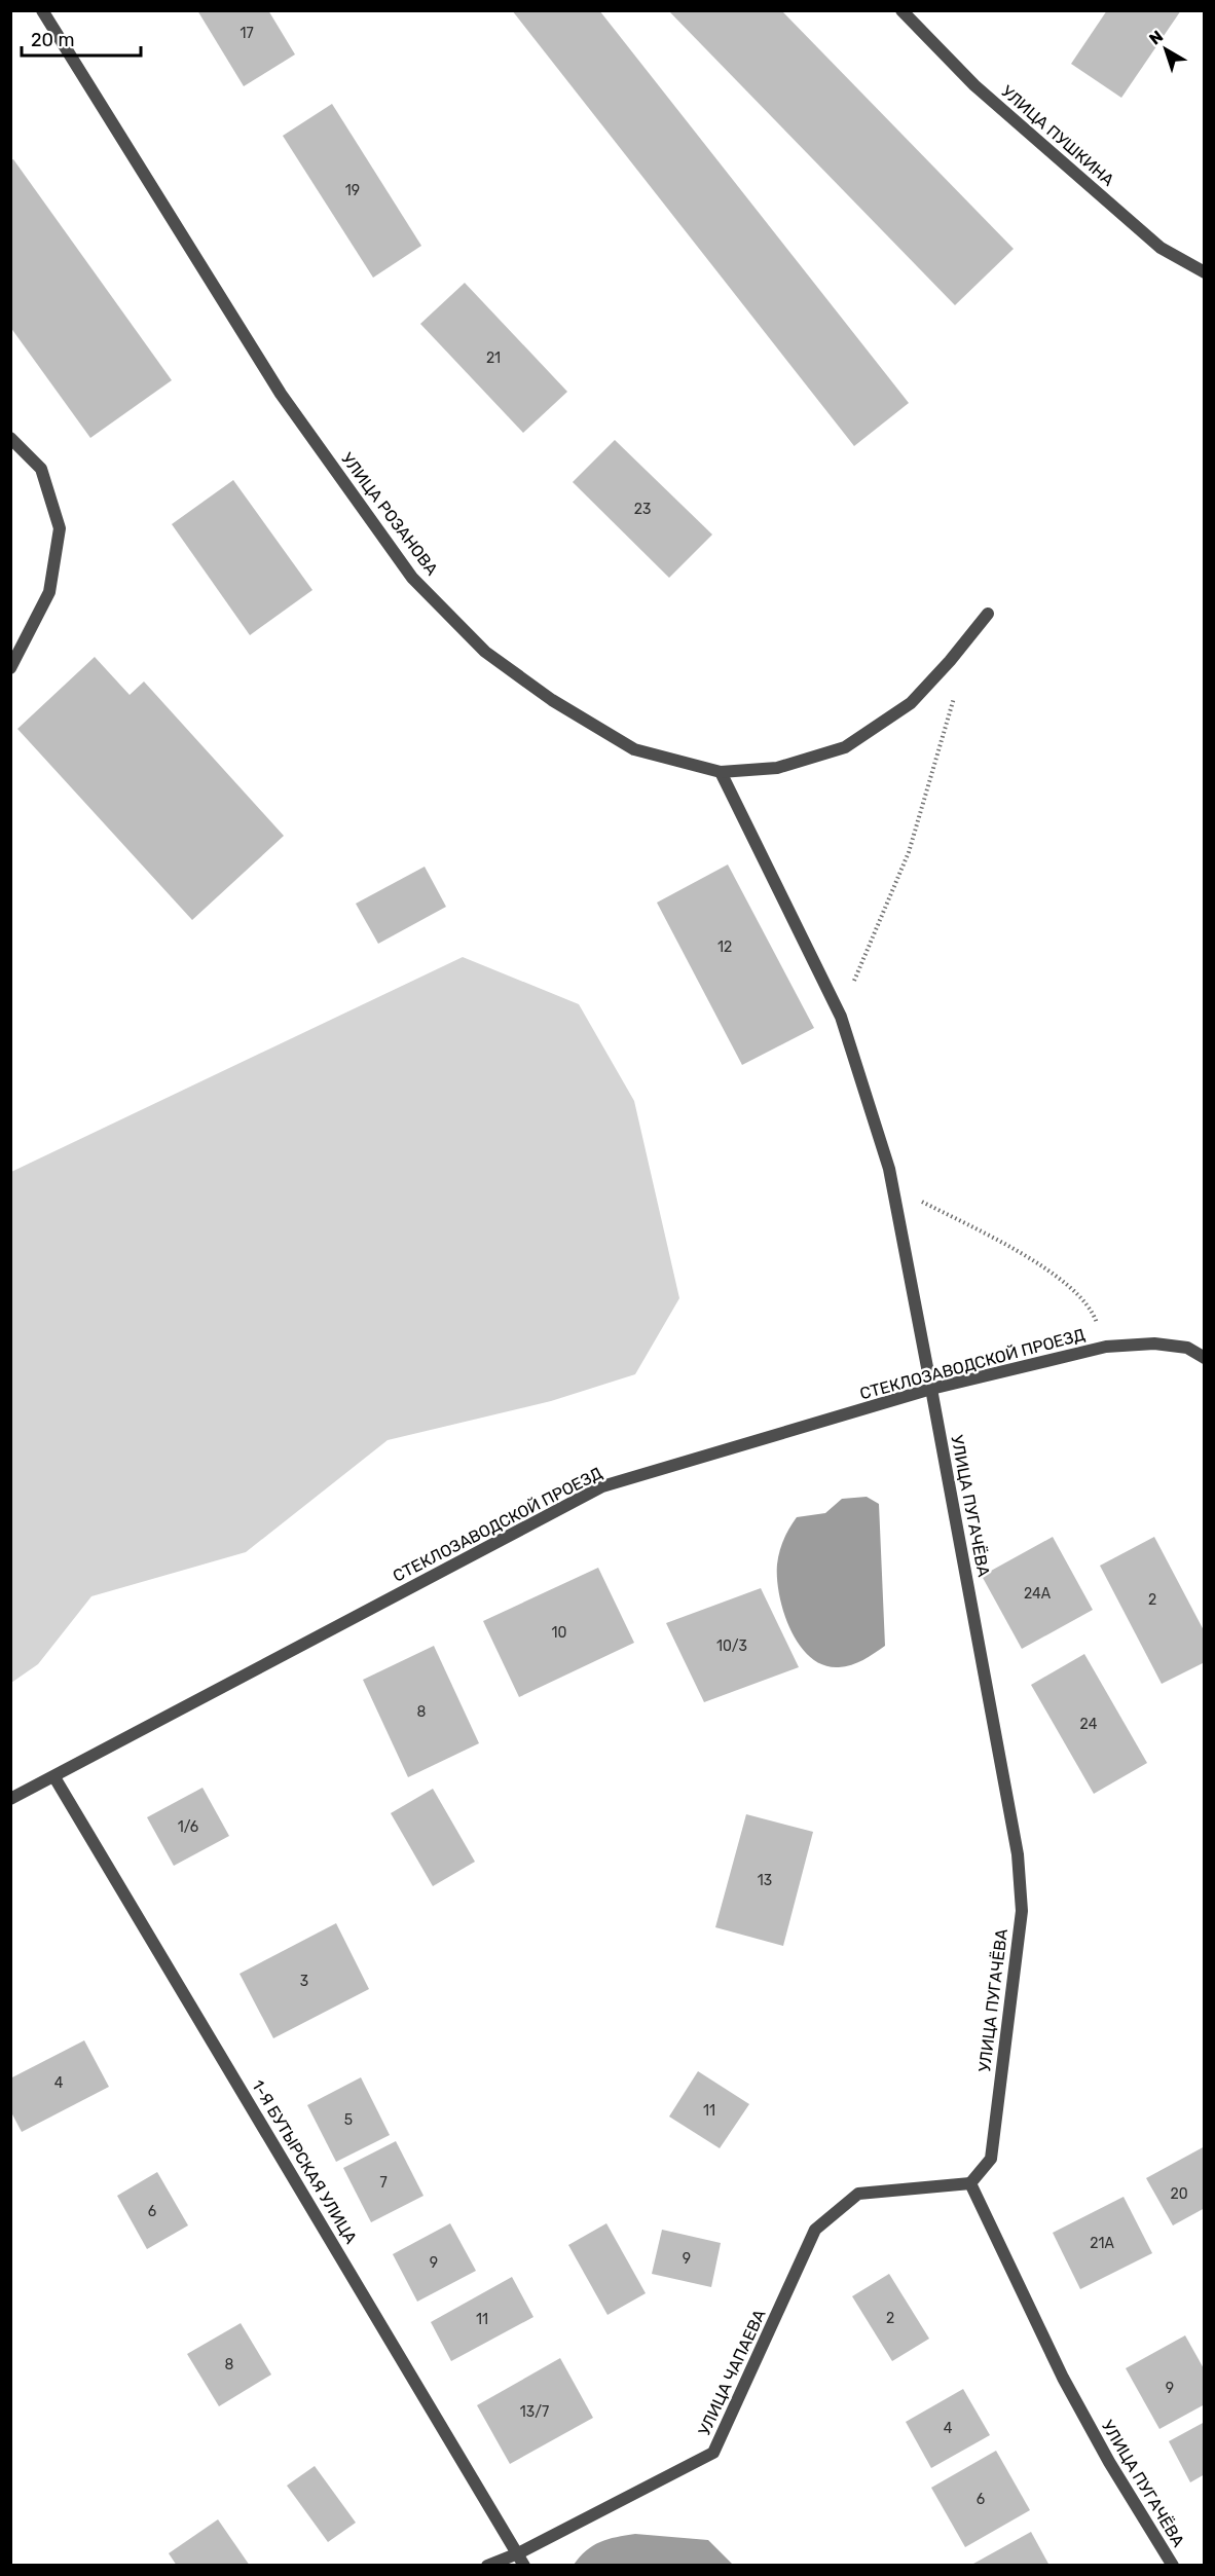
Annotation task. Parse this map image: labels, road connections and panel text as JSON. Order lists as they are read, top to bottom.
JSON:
{
  "streets": {
    "street": [
      "УЛИЦА ПУШКИНА",
      "УЛИЦА РОЗАНОВА",
      "СТЕКЛОЗАВОДСКОЙ ПРОЕЗД",
      "УЛИЦА ПУГАЧЁВА",
      "1-Я БУТЫРСКАЯ УЛИЦА",
      "УЛИЦА ЧАПАЕВА"
    ]
  },
  "crossings": [
    ["УЛИЦА РОЗАНОВА", "УЛИЦА ПУГАЧЁВА"],
    ["СТЕКЛОЗАВОДСКОЙ ПРОЕЗД", "УЛИЦА ПУГАЧЁВА"],
    ["СТЕКЛОЗАВОДСКОЙ ПРОЕЗД", "1-Я БУТЫРСКАЯ УЛИЦА"],
    ["УЛИЦА ПУГАЧЁВА", "УЛИЦА ЧАПАЕВА"],
    ["1-Я БУТЫРСКАЯ УЛИЦА", "УЛИЦА ЧАПАЕВА"]
  ],
  "house_numbers": [
    "17",
    "19",
    "21",
    "23",
    "12",
    "24А",
    "2",
    "10",
    "10/3",
    "8",
    "24",
    "1/6",
    "13",
    "3",
    "4",
    "11",
    "5",
    "7",
    "20",
    "6",
    "21А",
    "9",
    "9",
    "2",
    "11",
    "8",
    "9",
    "13/7",
    "4",
    "6"
  ],
  "scale_bar": "20 m",
  "north": "top left"
}
